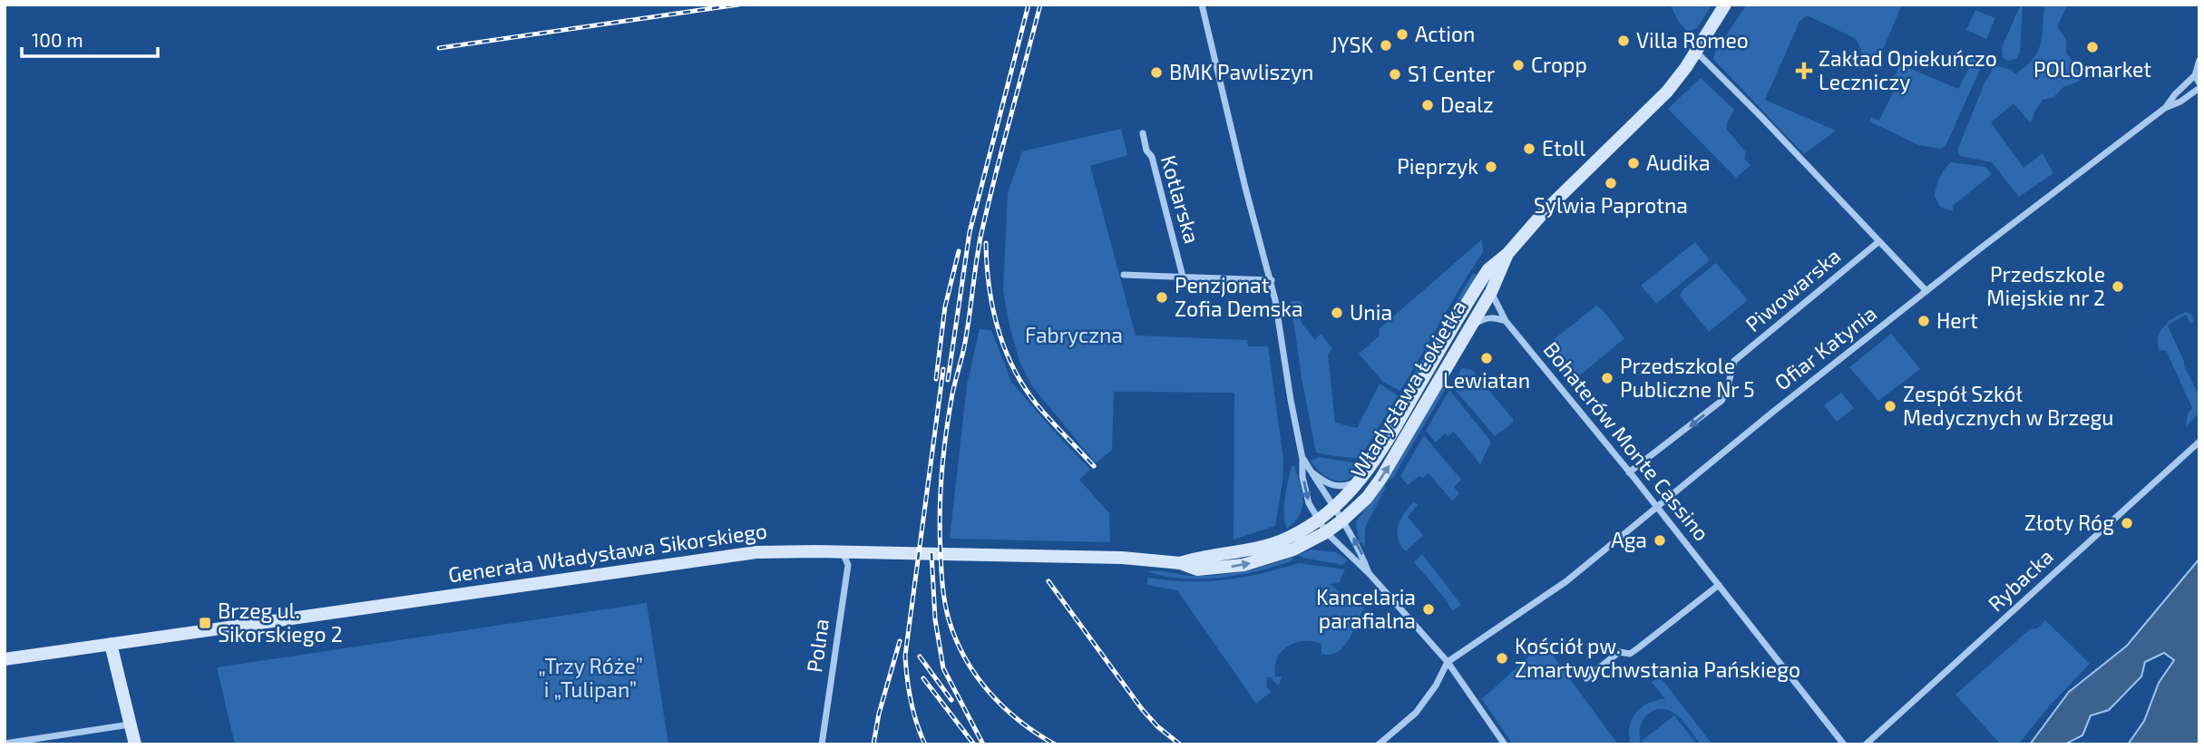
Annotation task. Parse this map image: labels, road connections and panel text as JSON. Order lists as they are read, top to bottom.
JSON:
{
  "streets": {
    "main road": ["Władysława Łokietka", "Generała Władysława Sikorskiego"],
    "street": [
      "Kotlarska",
      "Piwowarska",
      "Ofiar Katynia",
      "Bohaterów Monte Cassino",
      "Rybacka",
      "Polna"
    ]
  },
  "crossings": [
    ["Piwowarska", "Bohaterów Monte Cassino"],
    ["Ofiar Katynia", "Bohaterów Monte Cassino"],
    ["Władysława Łokietka", "Bohaterów Monte Cassino"],
    ["Władysława Łokietka", "Generała Władysława Sikorskiego"],
    ["Generała Władysława Sikorskiego", "Polna"]
  ],
  "one_way": ["Piwowarska"],
  "parks": ["Fabryczna", "„Trzy Róże” i „Tulipan”"],
  "places": {
    "other": [
      "Action",
      "Villa Romeo",
      "JYSK",
      "POLOmarket",
      "Cropp",
      "BMK Pawliszyn",
      "S1 Center",
      "Dealz",
      "Etoll",
      "Audika",
      "Pieprzyk",
      "Sylwia Paprotna",
      "Przedszkole Miejskie nr 2",
      "Penzjonat Zofia Demska",
      "Unia",
      "Hert",
      "Lewiatan",
      "Przedszkole Publiczne Nr 5",
      "Zespół Szkół Medycznych w Brzegu",
      "Złoty Róg",
      "Aga",
      "Kancelaria parafialna",
      "Kościół pw. Zmartwychwstania Pańskiego"
    ],
    "health": ["Zakład Opiekuńczo Leczniczy"],
    "transit": ["Brzeg ul. Sikorskiego 2"]
  },
  "scale_bar": "100 m"
}
